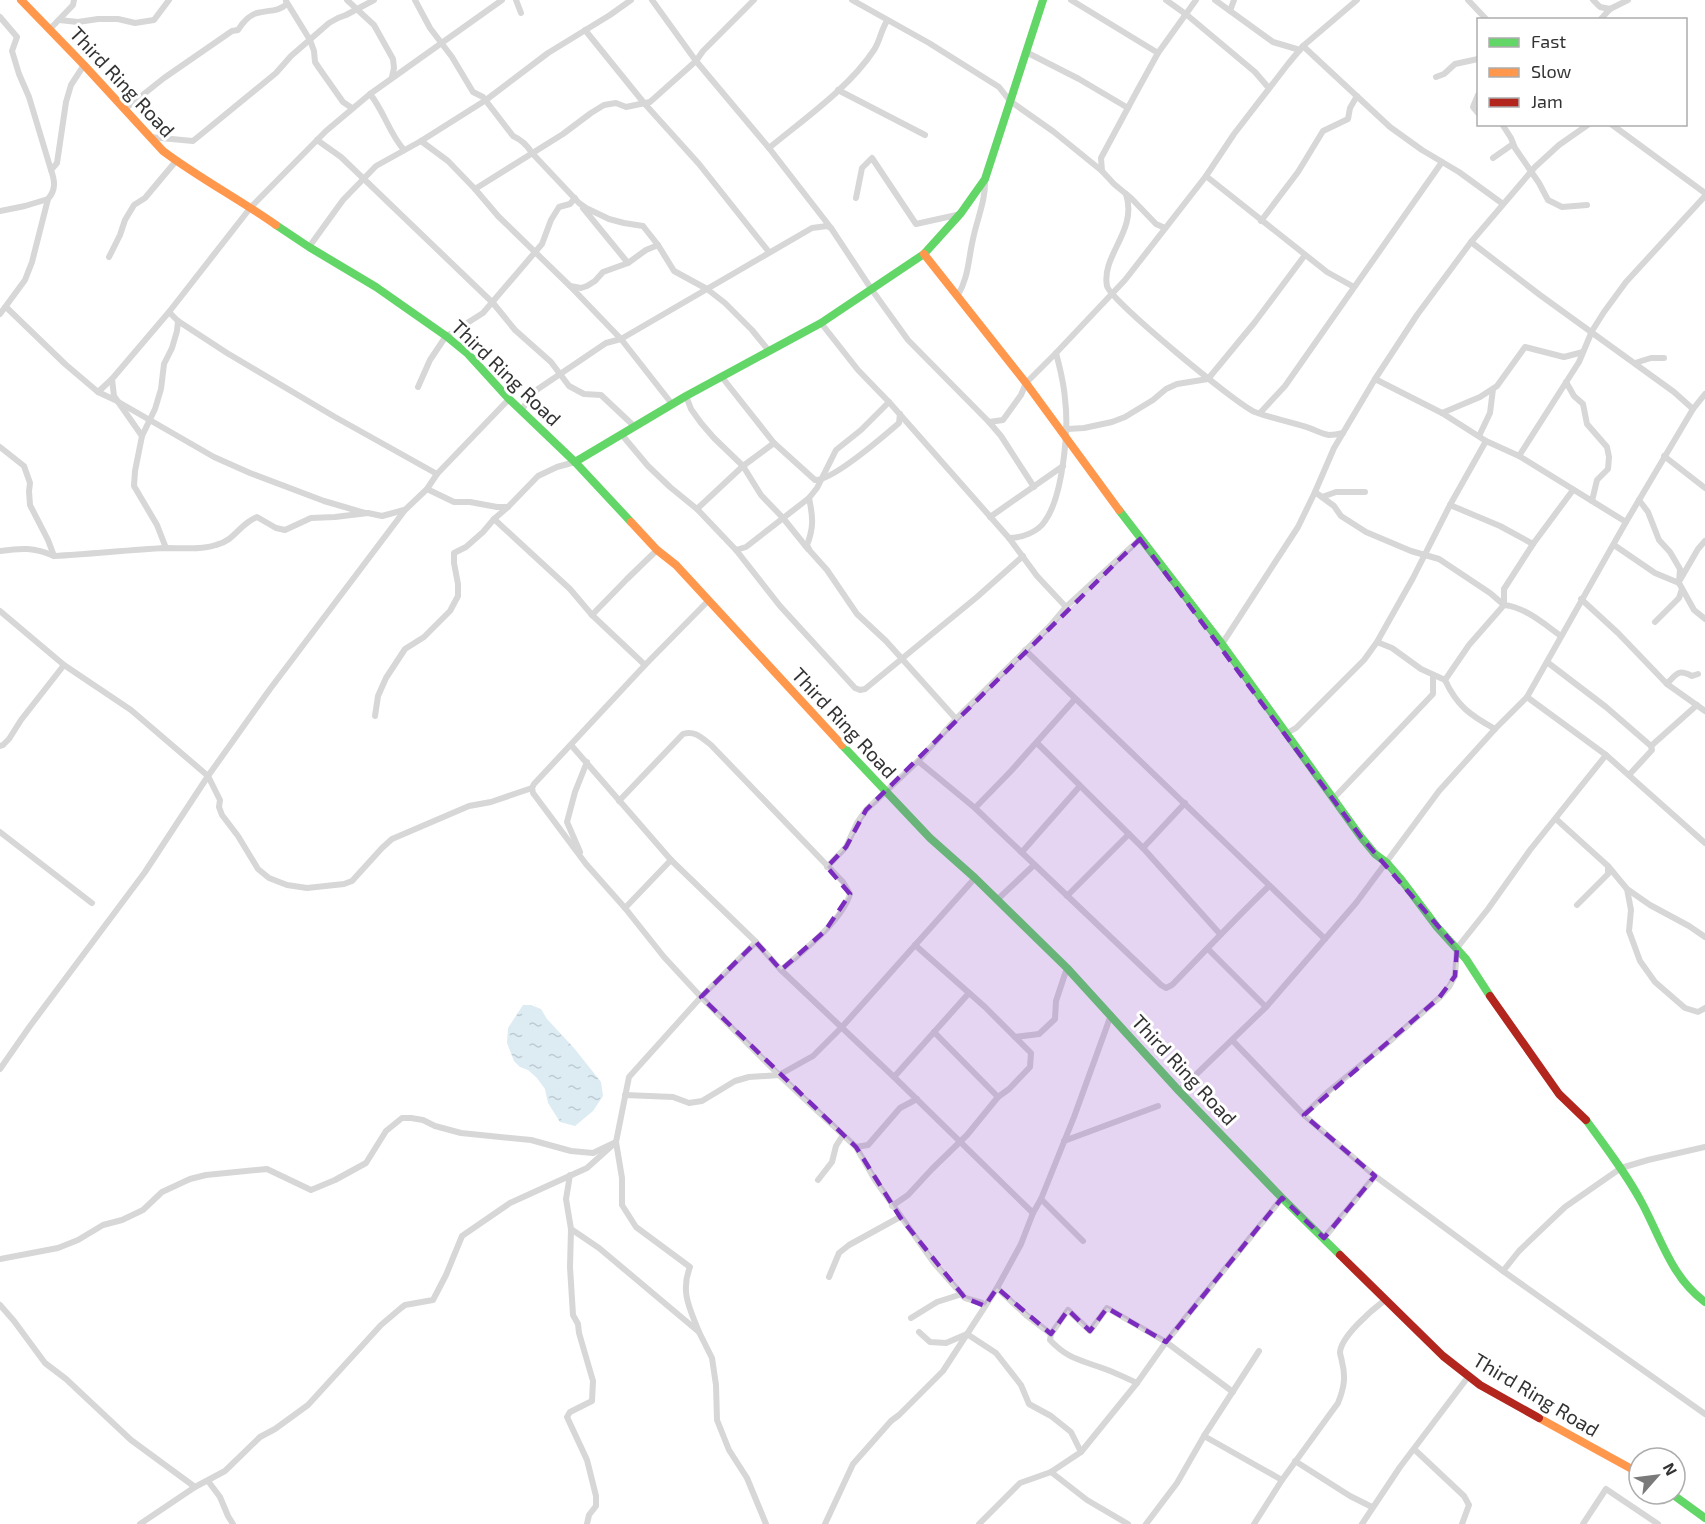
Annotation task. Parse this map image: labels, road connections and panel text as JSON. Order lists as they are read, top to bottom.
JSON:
{
  "streets": {
    "street": ["Third Ring Road"]
  },
  "legend": ["Fast", "Slow", "Jam"],
  "north": "top right"
}
